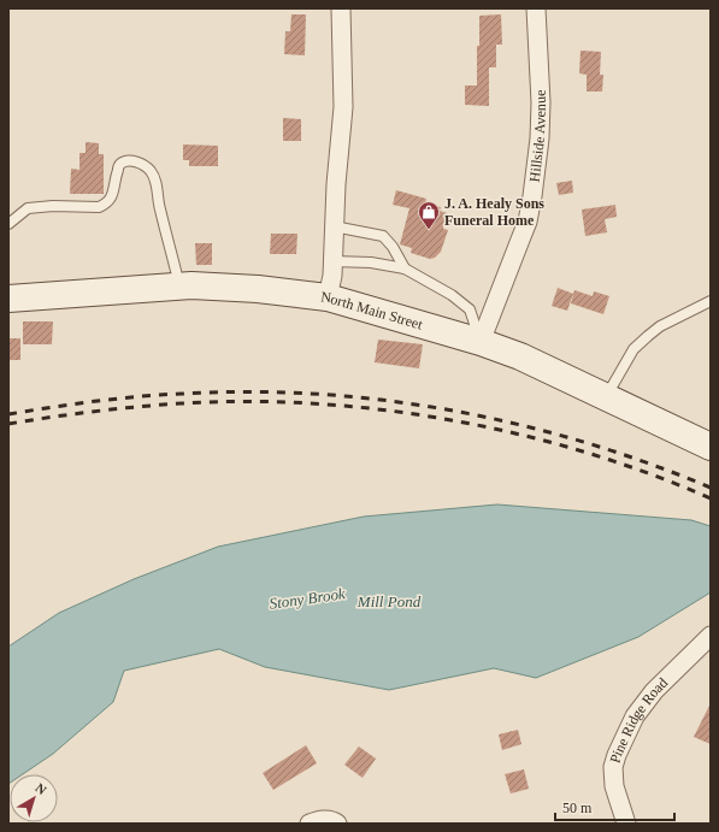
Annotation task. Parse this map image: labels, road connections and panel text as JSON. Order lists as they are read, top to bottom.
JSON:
{
  "streets": {
    "main road": ["North Main Street"],
    "street": ["Hillside Avenue", "Pine Ridge Road"]
  },
  "crossings": [
    ["Hillside Avenue", "North Main Street"]
  ],
  "water": ["Stony Brook", "Mill Pond"],
  "places": {
    "shop": ["J. A. Healy Sons Funeral Home"]
  },
  "scale_bar": "50 m",
  "north": "top right"
}
